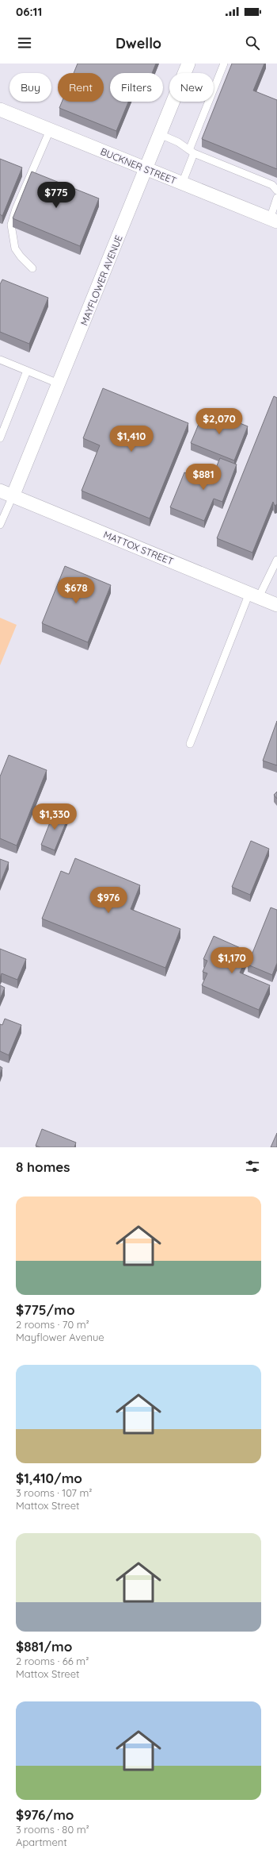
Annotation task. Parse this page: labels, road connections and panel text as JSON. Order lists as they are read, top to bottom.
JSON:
{
  "streets": {
    "street": ["BUCKNER STREET", "MAYFLOWER AVENUE", "MATTOX STREET"]
  },
  "crossings": [
    ["BUCKNER STREET", "MAYFLOWER AVENUE"],
    ["MAYFLOWER AVENUE", "MATTOX STREET"]
  ],
  "page": {
    "status": "06:11",
    "header": "Dwello",
    "chip": [
      "Buy",
      "Rent",
      "Filters",
      "New"
    ],
    "price": [
      "$775",
      "$2,070",
      "$1,410",
      "$881",
      "$678",
      "$1,330",
      "$976",
      "$1,170"
    ],
    "heading": "8 homes",
    "list": [
      {
        "name": "$775/mo",
        "note": "2 rooms · 70 m² · Mayflower Avenue"
      },
      {
        "name": "$1,410/mo",
        "note": "3 rooms · 107 m² · Mattox Street"
      },
      {
        "name": "$881/mo",
        "note": "2 rooms · 66 m² · Mattox Street"
      },
      {
        "name": "$976/mo",
        "note": "3 rooms · 80 m² · Apartment"
      }
    ]
  }
}
